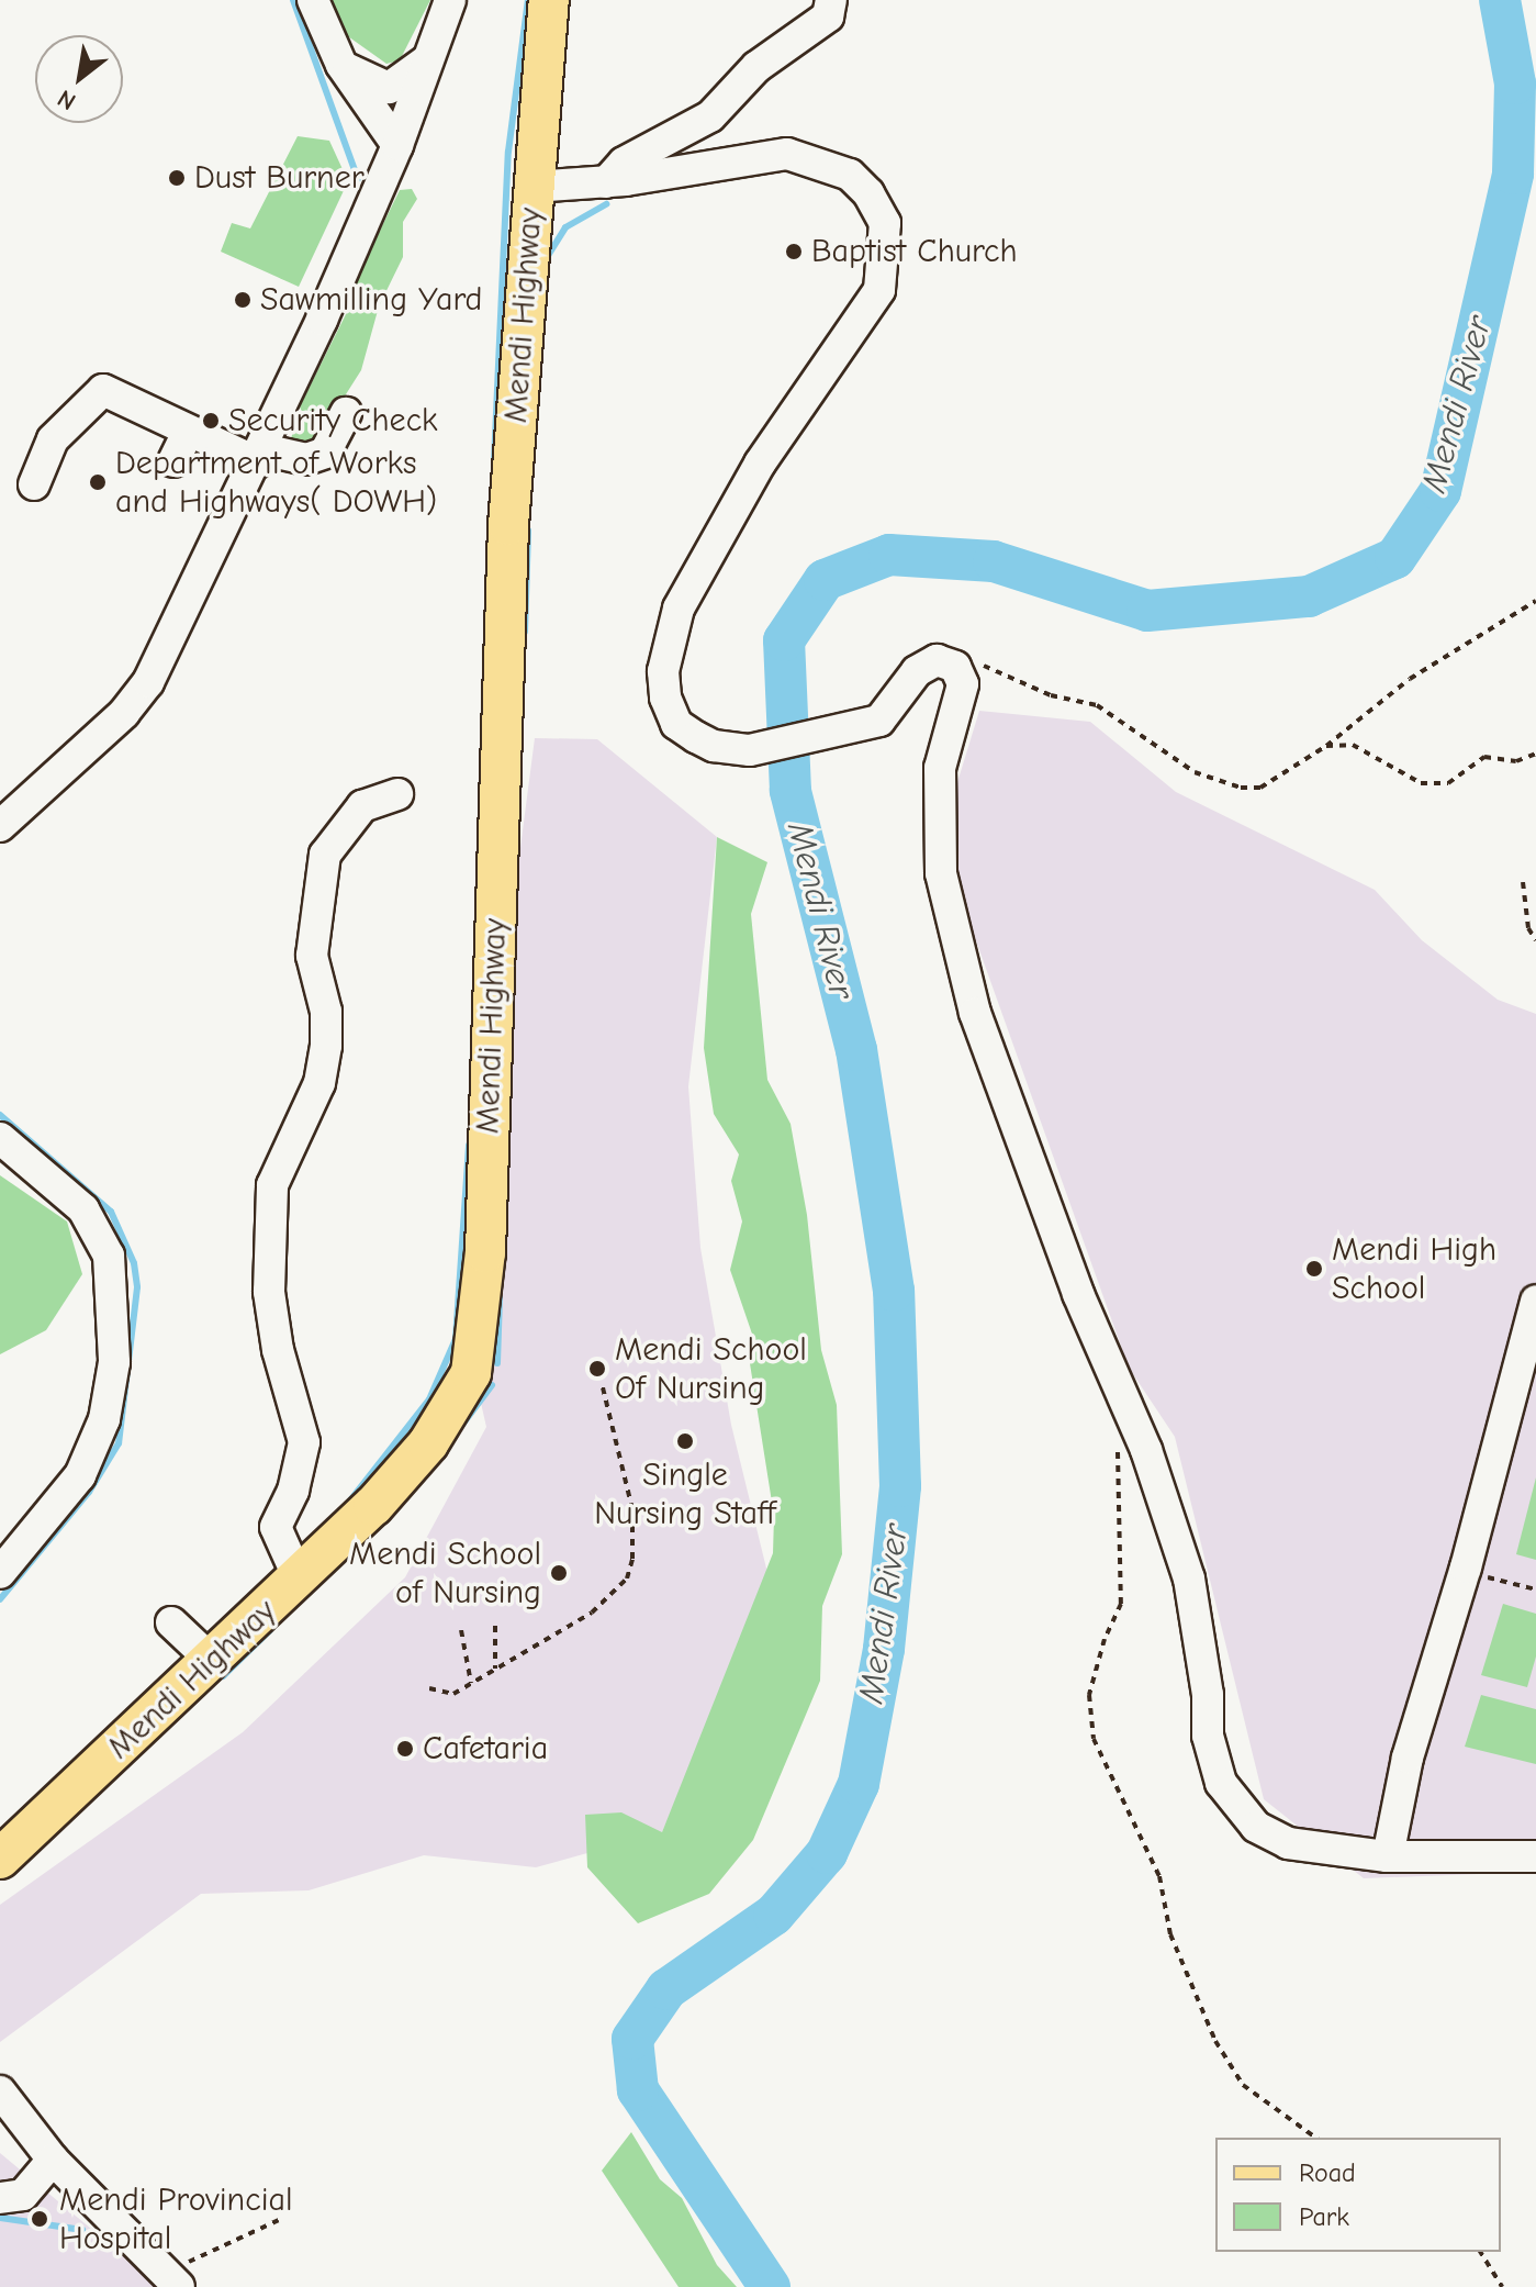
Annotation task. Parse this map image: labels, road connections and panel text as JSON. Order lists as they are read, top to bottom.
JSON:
{
  "streets": {
    "main road": ["Mendi Highway"]
  },
  "water": ["Mendi River"],
  "places": [
    "Dust Burner",
    "Baptist Church",
    "Sawmilling Yard",
    "Security Check",
    "Department of Works and Highways( DOWH)",
    "Mendi High School",
    "Mendi School Of Nursing",
    "Single Nursing Staff",
    "Mendi School of Nursing",
    "Cafetaria",
    "Mendi Provincial Hospital"
  ],
  "legend": ["Road", "Park"],
  "north": "bottom left"
}
